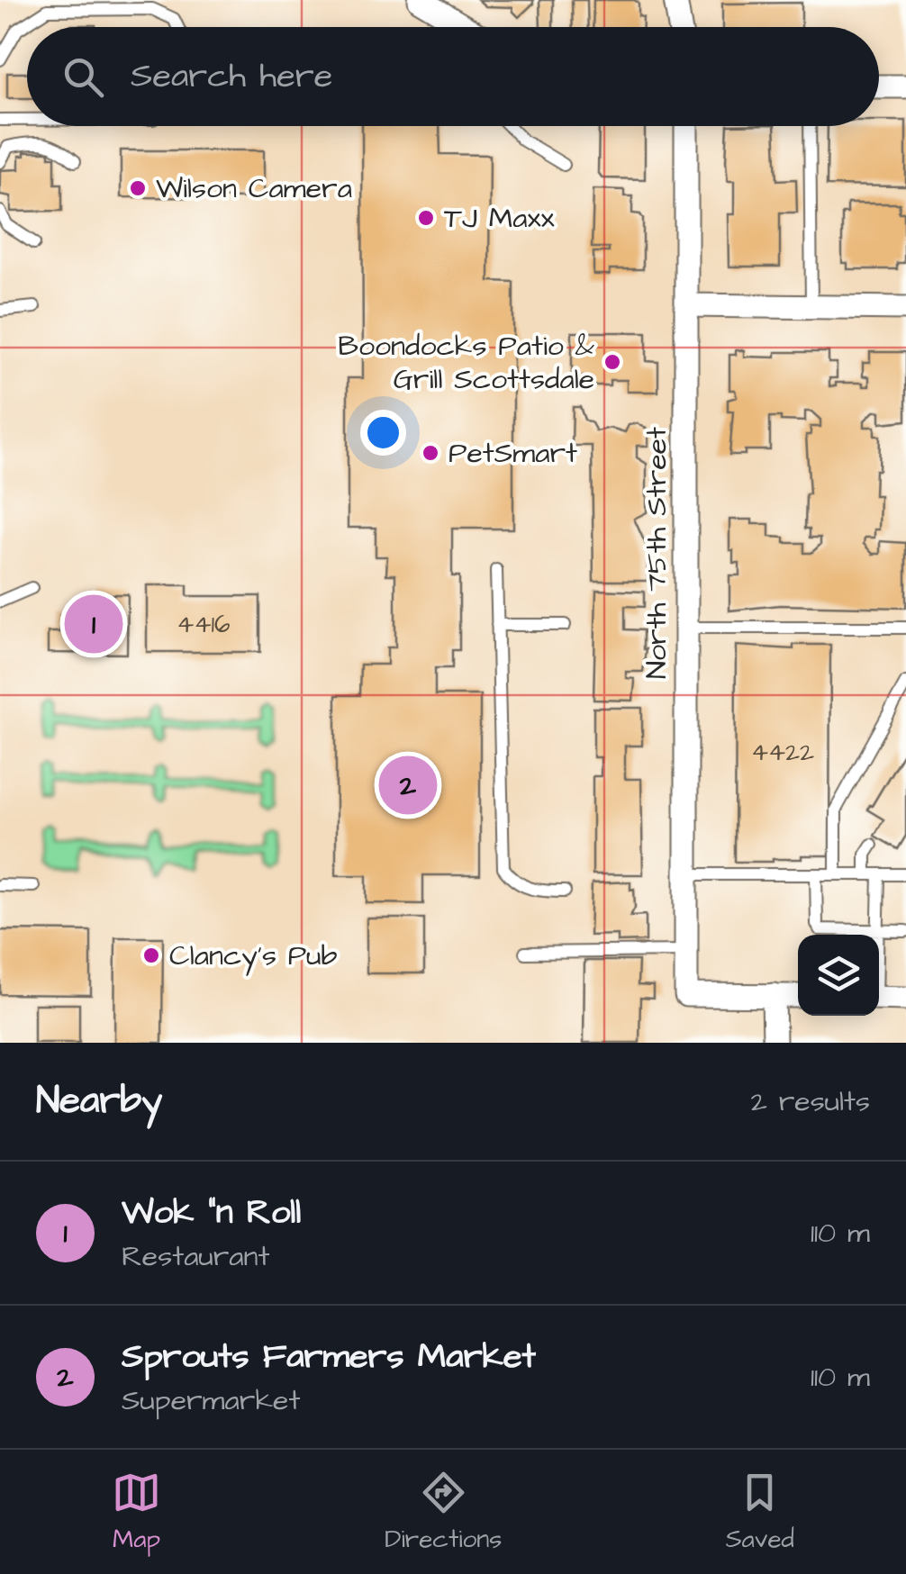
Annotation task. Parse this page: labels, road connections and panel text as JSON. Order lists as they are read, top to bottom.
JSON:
{
  "streets": {
    "street": ["North 75th Street"]
  },
  "places": [
    "Wilson Camera",
    "TJ Maxx",
    "Boondocks Patio & Grill Scottsdale",
    "PetSmart",
    "Clancy's Pub"
  ],
  "house_numbers": ["4416", "4422"],
  "page": {
    "search": "Search here",
    "pins": ["1", "2"],
    "heading": ["Nearby", "2 results"],
    "list": [
      {
        "mark": "1",
        "name": "Wok \"n Roll",
        "note": "Restaurant",
        "value": "110 m"
      },
      {
        "mark": "2",
        "name": "Sprouts Farmers Market",
        "note": "Supermarket",
        "value": "110 m"
      }
    ],
    "nav": ["Map", "Directions", "Saved"]
  }
}
